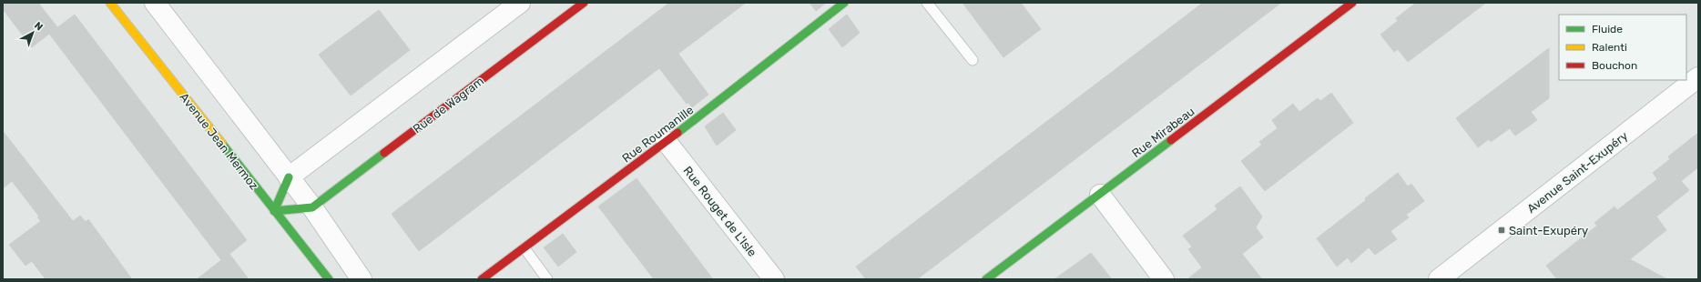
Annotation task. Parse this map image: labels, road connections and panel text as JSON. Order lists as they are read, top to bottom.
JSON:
{
  "streets": {
    "street": [
      "Rue de Wagram",
      "Rue Mirabeau",
      "Rue Roumanille",
      "Avenue Jean Mermoz",
      "Avenue Saint-Exupéry",
      "Rue Rouget de L'Isle"
    ]
  },
  "crossings": [
    ["Rue Roumanille", "Rue Rouget de L'Isle"]
  ],
  "places": {
    "transit": ["Saint-Exupéry"]
  },
  "legend": ["Fluide", "Ralenti", "Bouchon"],
  "north": "top right"
}
